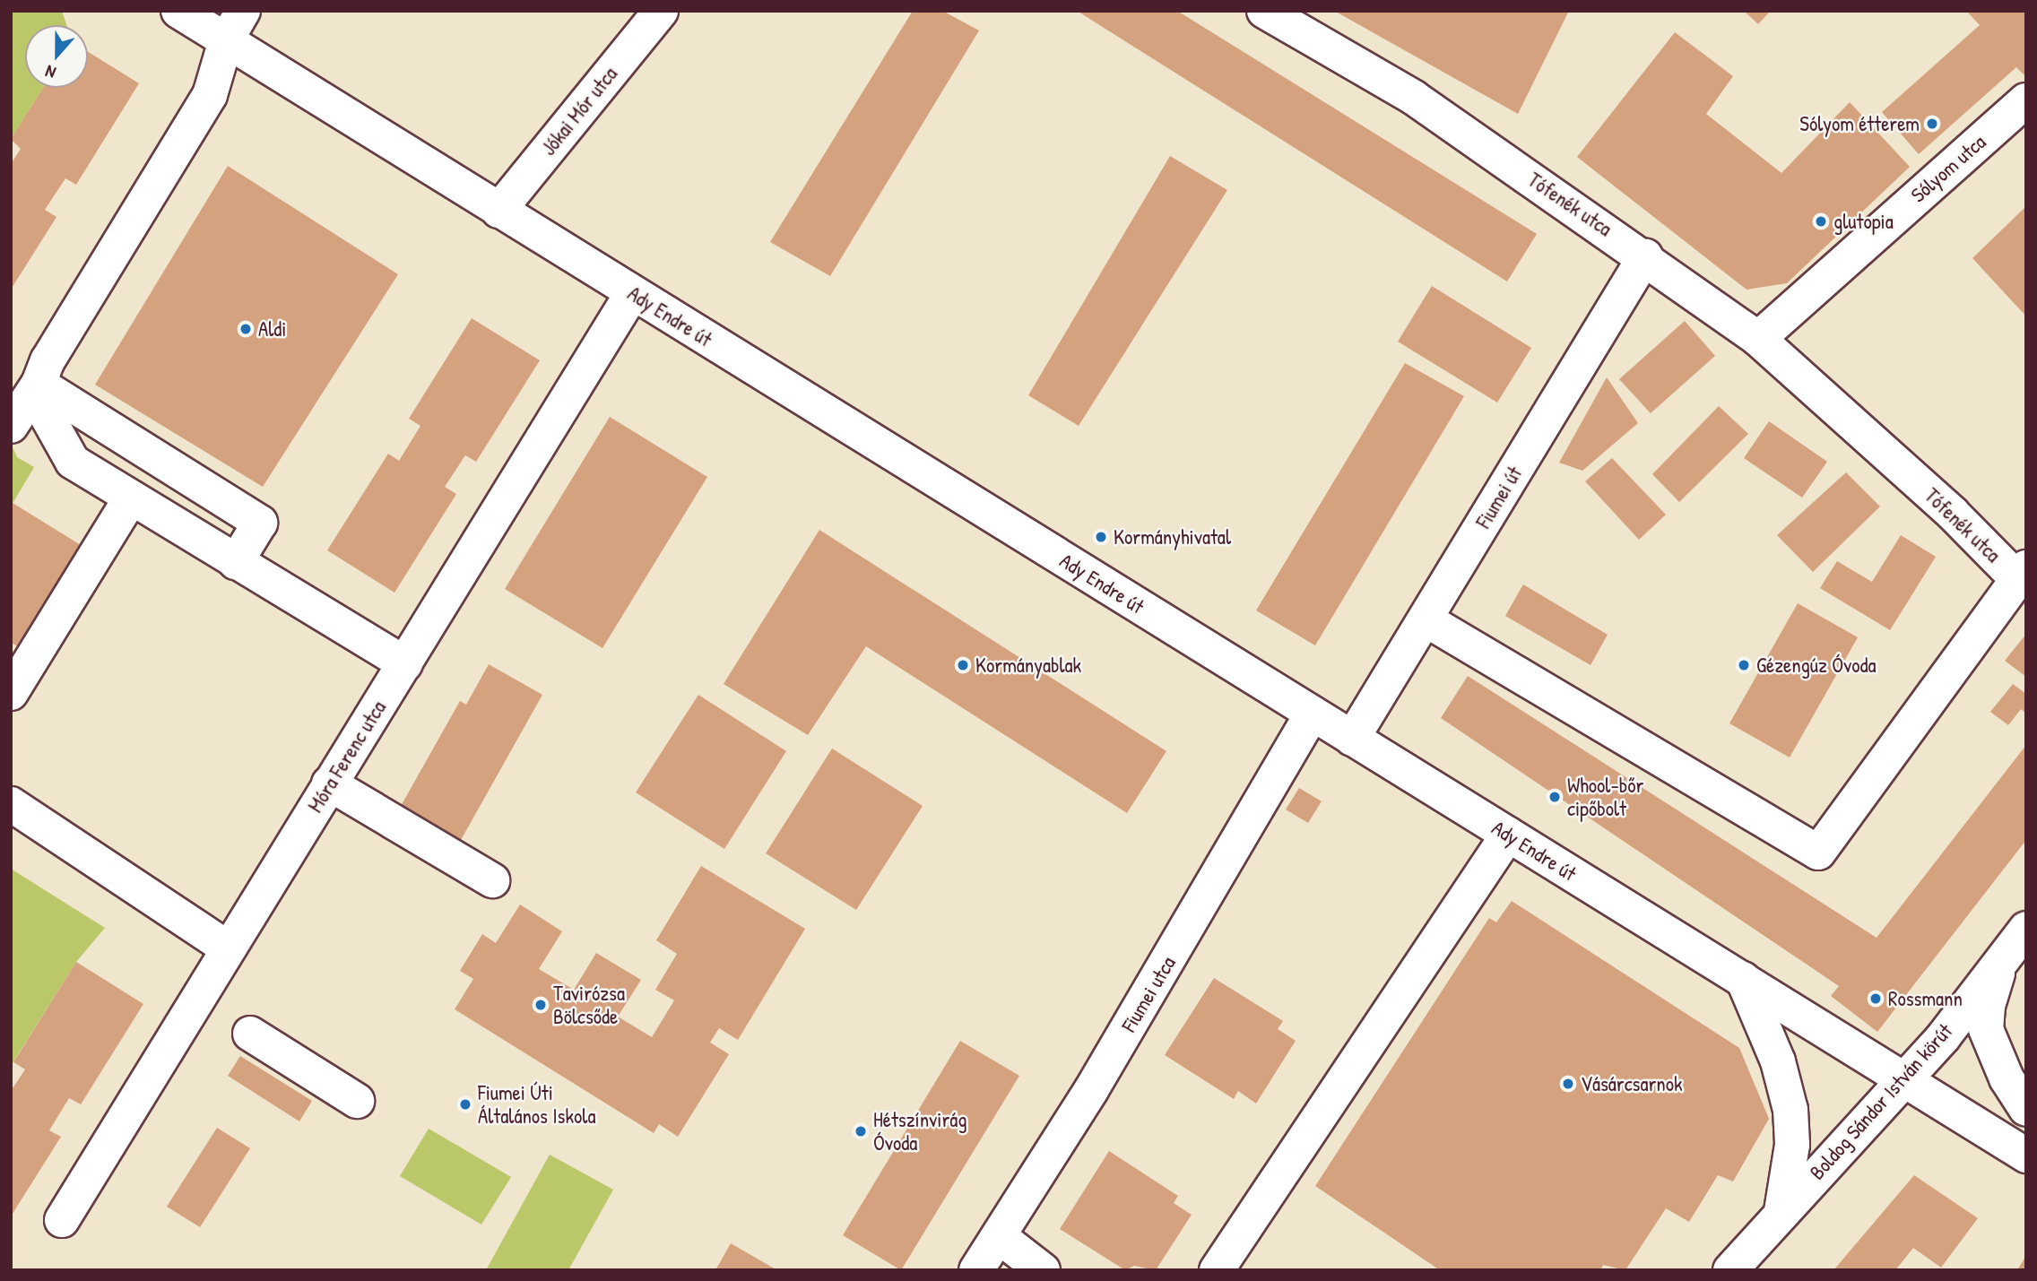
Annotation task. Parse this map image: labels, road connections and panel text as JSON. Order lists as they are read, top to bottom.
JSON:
{
  "streets": {
    "street": [
      "Jókai Mór utca",
      "Sólyom utca",
      "Tófenék utca",
      "Ady Endre út",
      "Fiumei út",
      "Móra Ferenc utca",
      "Fiumei utca",
      "Boldog Sándor István körút"
    ]
  },
  "crossings": [
    ["Jókai Mór utca", "Ady Endre út"],
    ["Sólyom utca", "Tófenék utca"],
    ["Tófenék utca", "Fiumei út"],
    ["Ady Endre út", "Fiumei út"],
    ["Ady Endre út", "Móra Ferenc utca"],
    ["Ady Endre út", "Fiumei utca"],
    ["Ady Endre út", "Boldog Sándor István körút"]
  ],
  "places": [
    "Sólyom étterem",
    "glutopia",
    "Aldi",
    "Kormányhivatal",
    "Kormányablak",
    "Gézengúz Óvoda",
    "Whool-bőr cipőbolt",
    "Rossmann",
    "Tavirózsa Bölcsőde",
    "Vásárcsarnok",
    "Fiumei Úti Általános Iskola",
    "Hétszínvirág Óvoda"
  ],
  "north": "bottom"
}
